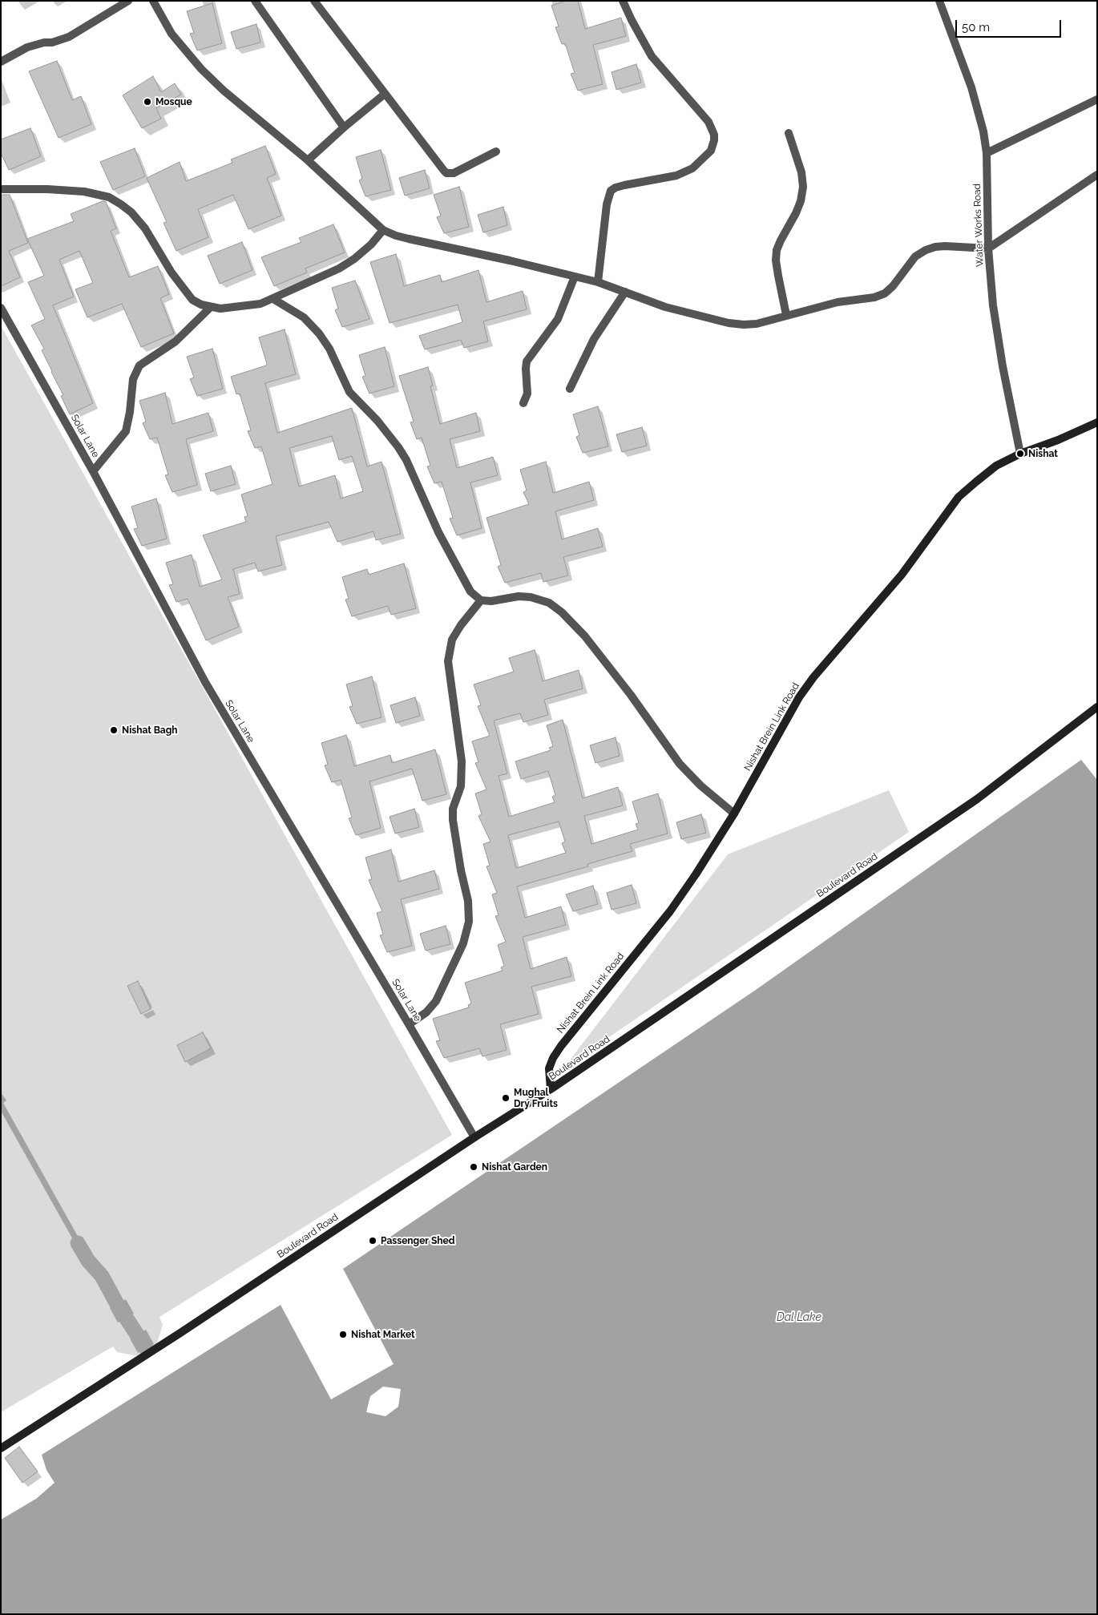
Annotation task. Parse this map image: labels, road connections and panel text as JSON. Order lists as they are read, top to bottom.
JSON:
{
  "streets": {
    "main road": ["Nishat Brein Link Road", "Boulevard Road"],
    "street": ["Water Works Road", "Solar Lane"]
  },
  "crossings": [
    ["Water Works Road", "Nishat Brein Link Road"],
    ["Solar Lane", "Boulevard Road"],
    ["Nishat Brein Link Road", "Boulevard Road"]
  ],
  "water": ["Dal Lake"],
  "places": [
    "Mosque",
    "Nishat",
    "Nishat Bagh",
    "Mughal Dry Fruits",
    "Nishat Garden",
    "Passenger Shed",
    "Nishat Market"
  ],
  "scale_bar": "50 m"
}
